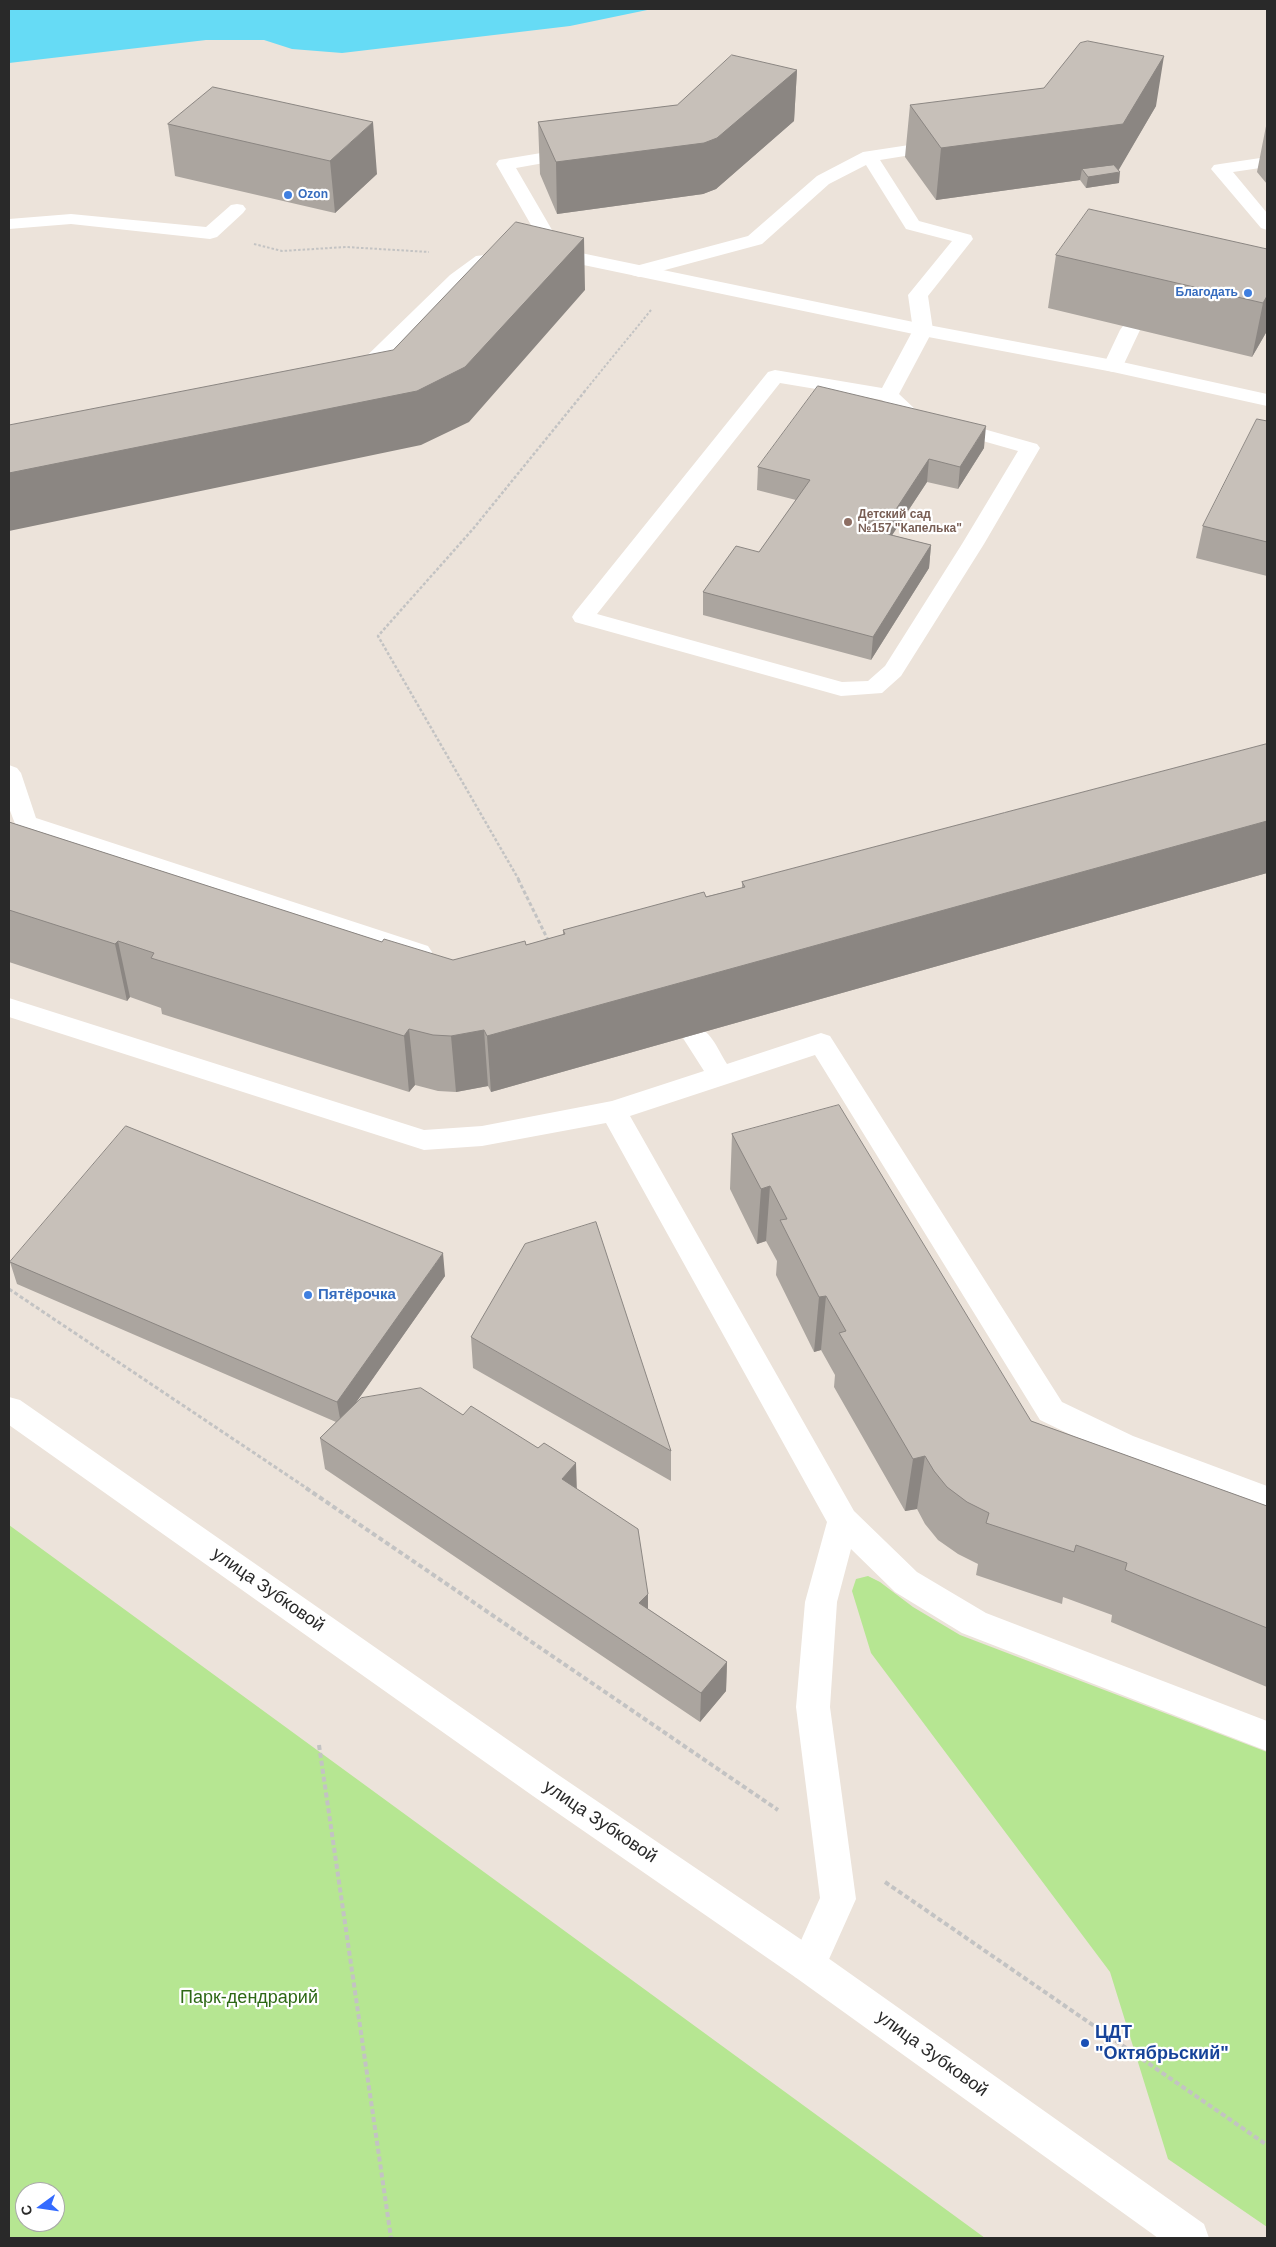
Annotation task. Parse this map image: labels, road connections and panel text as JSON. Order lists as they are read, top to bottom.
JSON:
{
  "streets": {
    "street": ["улица Зубковой"]
  },
  "parks": ["Парк-дендрарий"],
  "places": [
    "Ozon",
    "Благодать",
    "Детский сад №157 \"Капелька\"",
    "Пятёрочка",
    "ЦДТ \"Октябрьский\""
  ],
  "north": "left"
}
